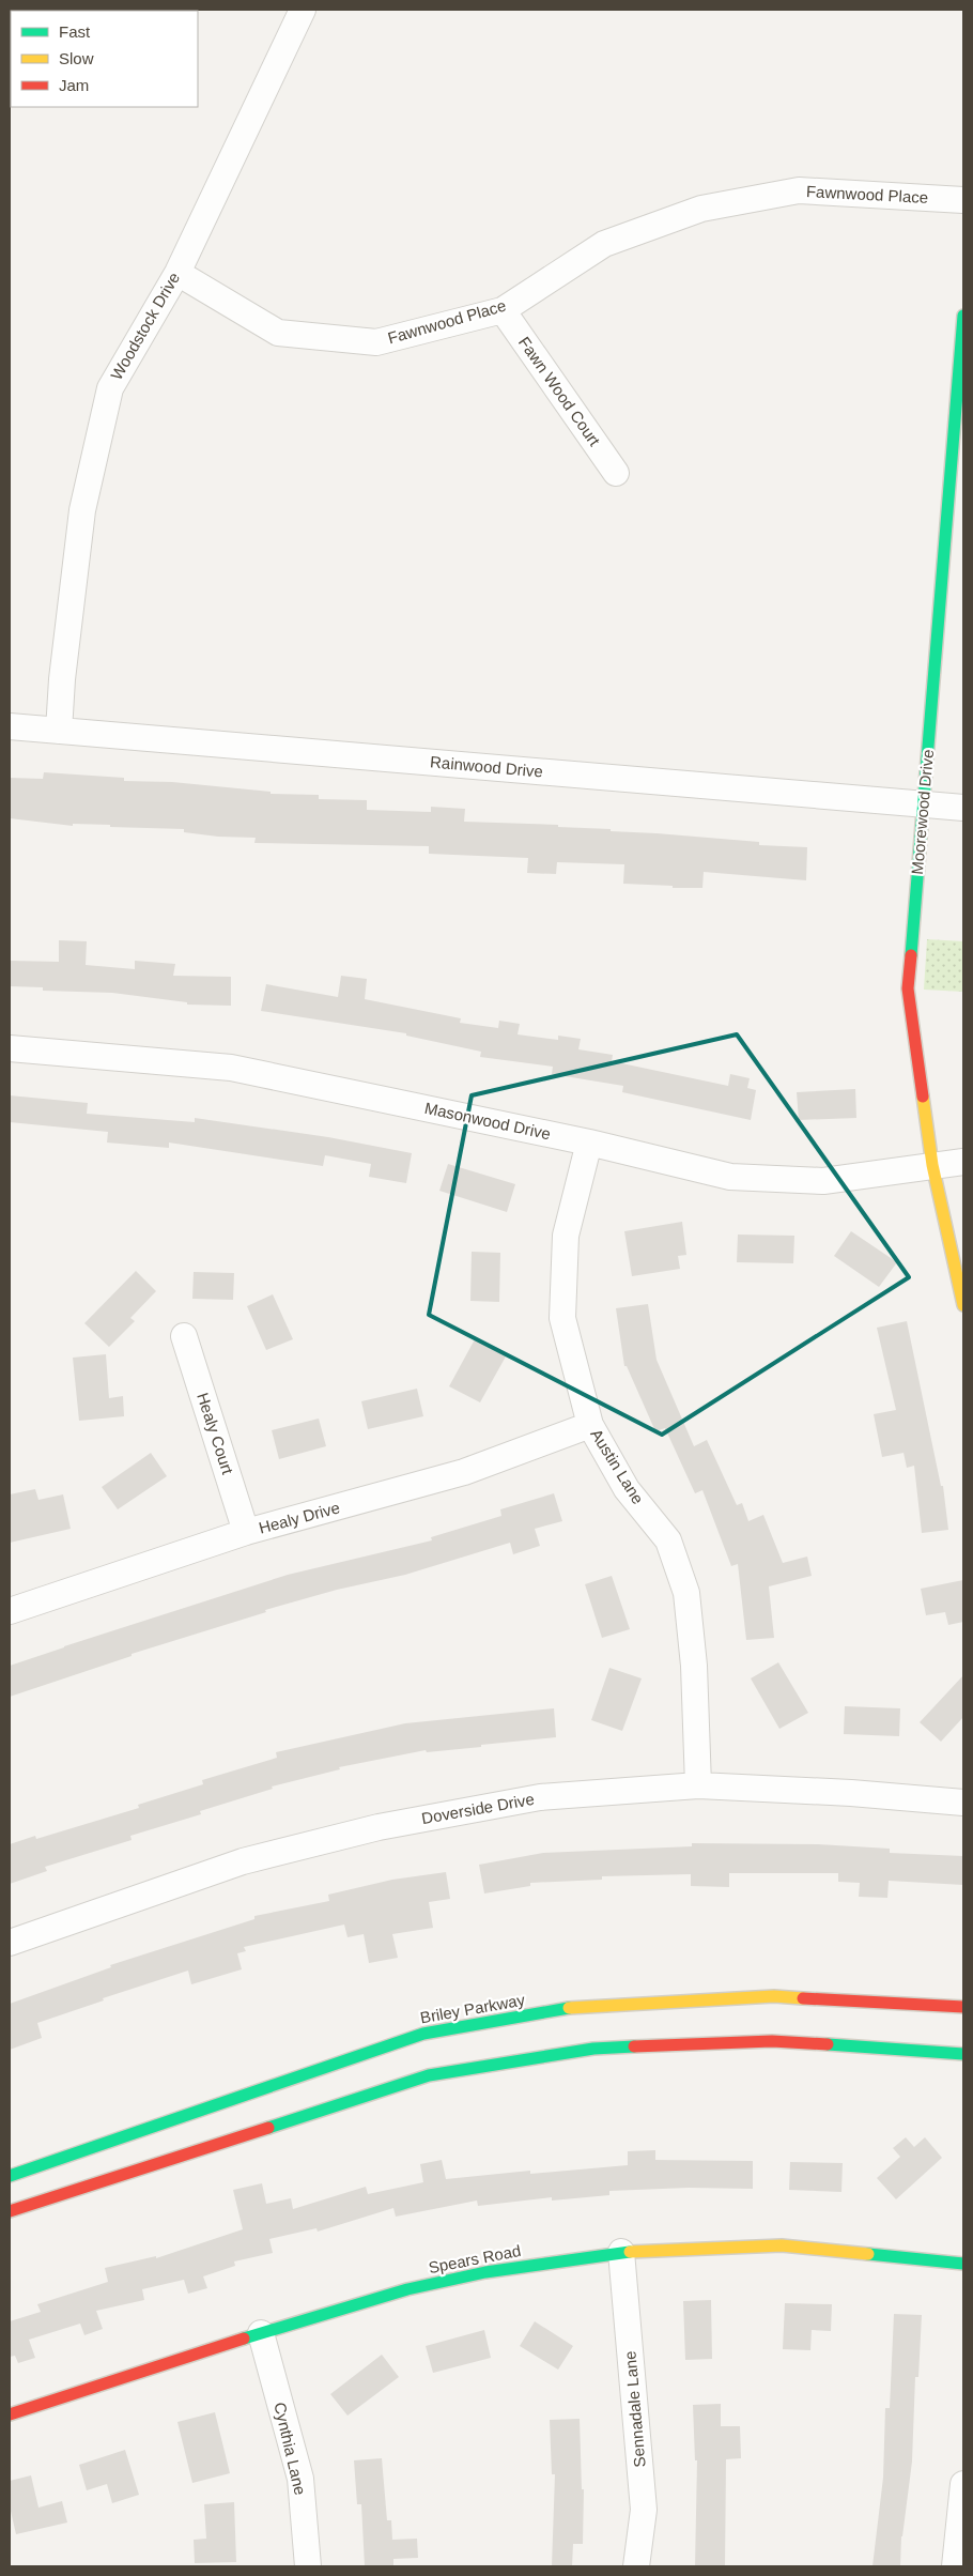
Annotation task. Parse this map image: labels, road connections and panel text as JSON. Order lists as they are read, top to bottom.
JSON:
{
  "streets": {
    "main road": ["Moorewood Drive", "Briley Parkway", "Spears Road"],
    "street": [
      "Fawnwood Place",
      "Woodstock Drive",
      "Fawn Wood Court",
      "Rainwood Drive",
      "Masonwood Drive",
      "Healy Court",
      "Austin Lane",
      "Healy Drive",
      "Doverside Drive",
      "Sennadale Lane",
      "Cynthia Lane"
    ]
  },
  "crossings": [
    ["Fawnwood Place", "Woodstock Drive"],
    ["Fawnwood Place", "Fawn Wood Court"],
    ["Woodstock Drive", "Rainwood Drive"],
    ["Rainwood Drive", "Moorewood Drive"],
    ["Moorewood Drive", "Masonwood Drive"],
    ["Masonwood Drive", "Austin Lane"],
    ["Healy Court", "Healy Drive"],
    ["Austin Lane", "Healy Drive"],
    ["Austin Lane", "Doverside Drive"],
    ["Spears Road", "Sennadale Lane"],
    ["Spears Road", "Cynthia Lane"]
  ],
  "legend": ["Fast", "Slow", "Jam"]
}
